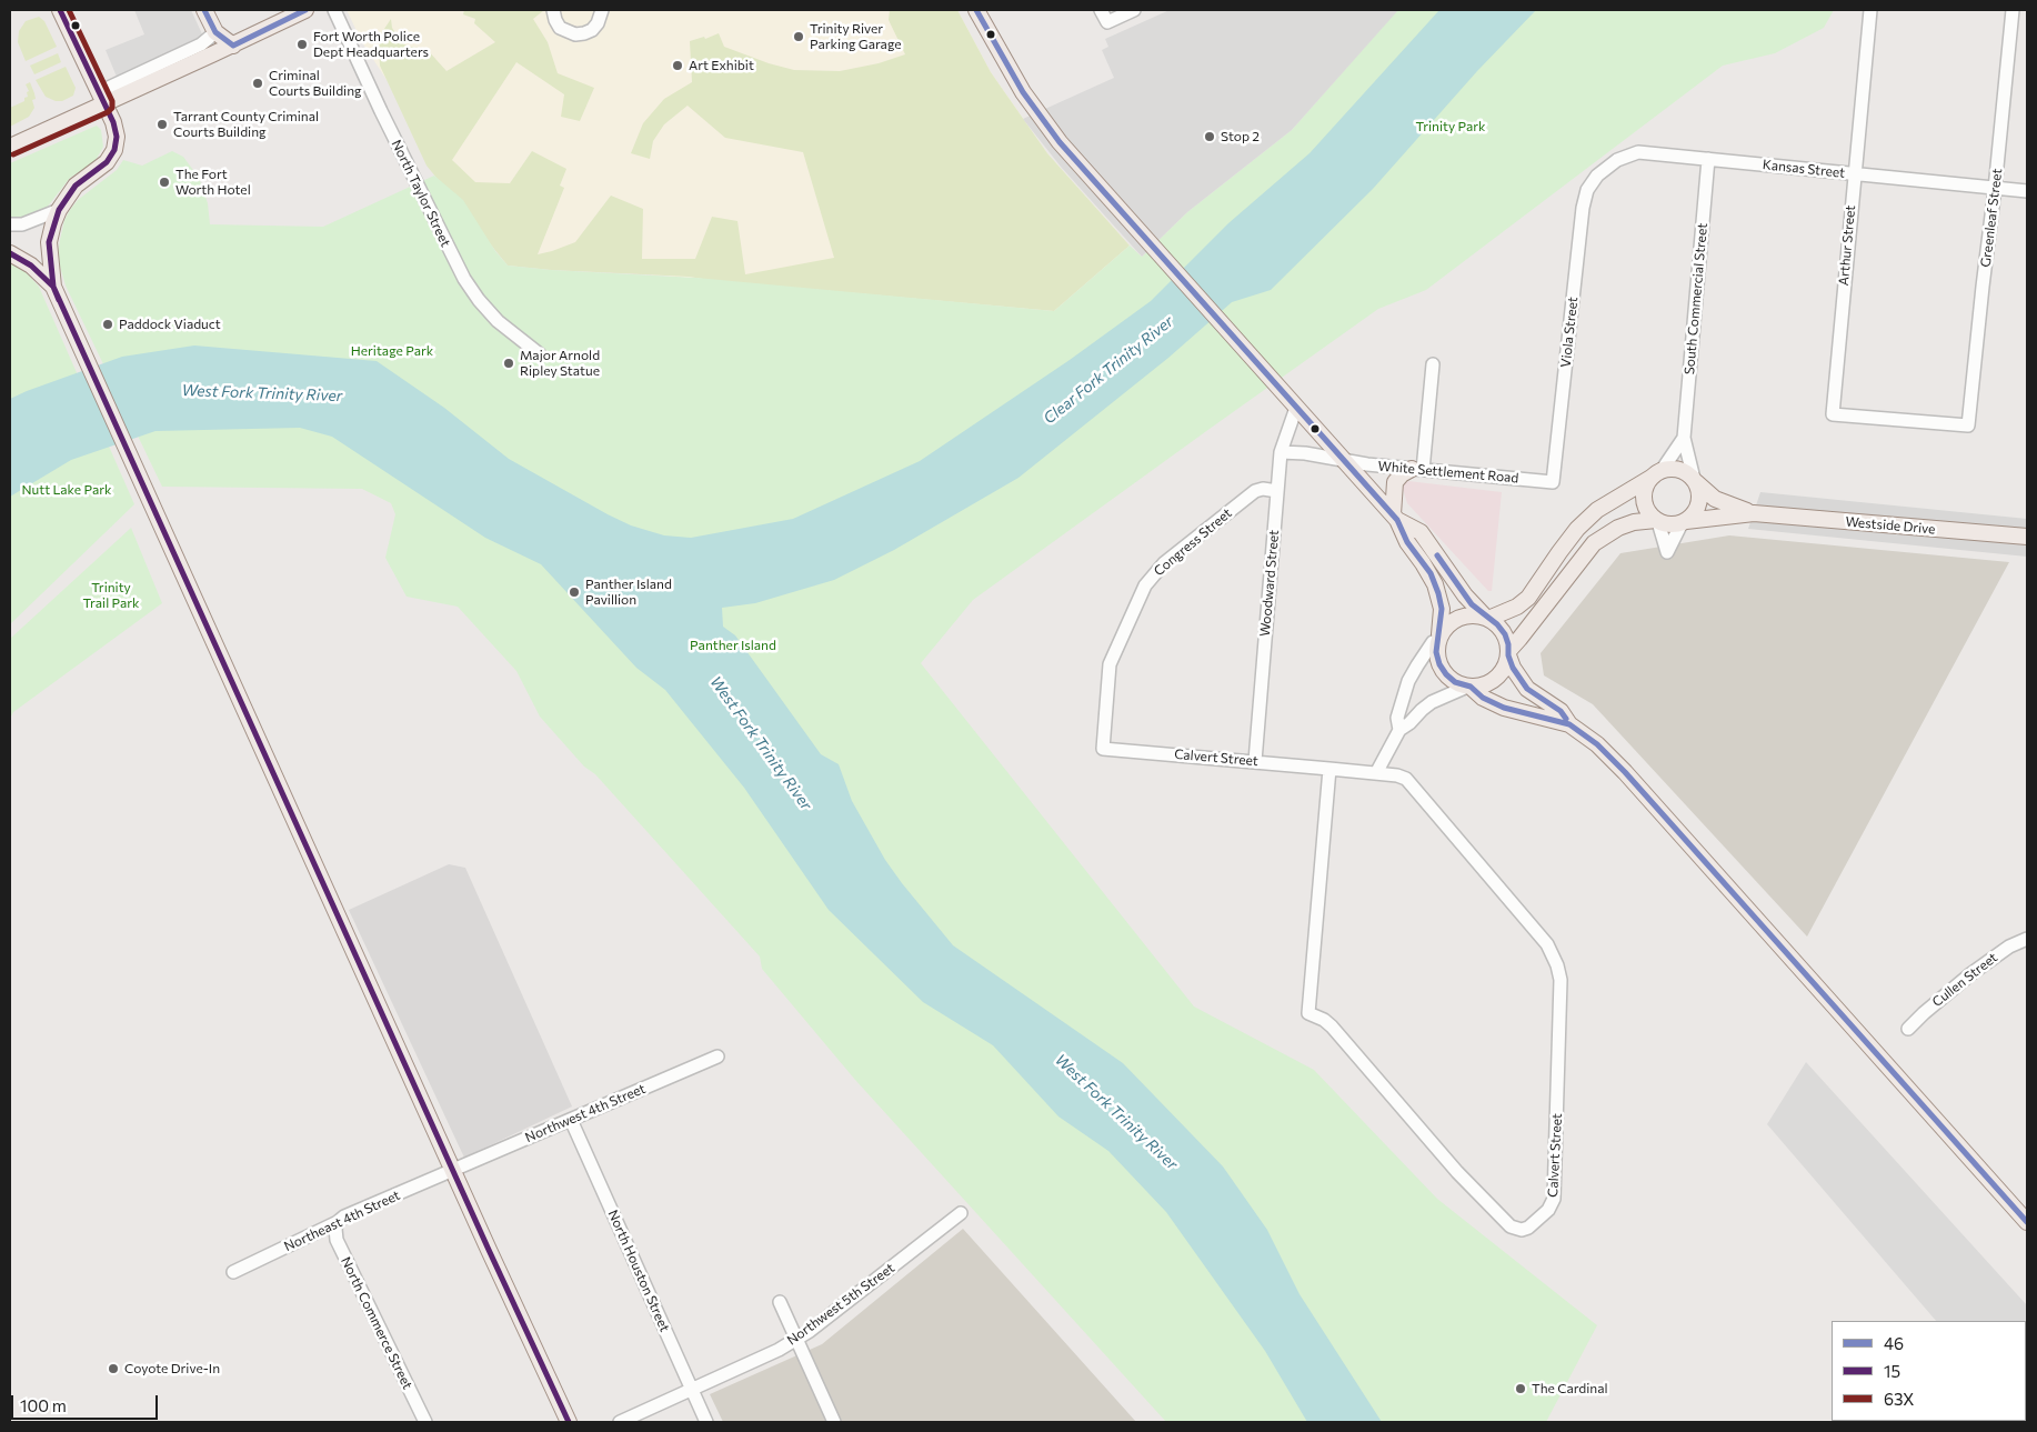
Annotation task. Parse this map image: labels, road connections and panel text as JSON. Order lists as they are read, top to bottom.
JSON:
{
  "streets": {
    "main road": ["Westside Drive"],
    "street": [
      "Kansas Street",
      "North Taylor Street",
      "Greenleaf Street",
      "Arthur Street",
      "South Commercial Street",
      "Viola Street",
      "White Settlement Road",
      "Congress Street",
      "Woodward Street",
      "Calvert Street",
      "Cullen Street",
      "Northwest 4th Street",
      "Northeast 4th Street",
      "North Houston Street",
      "Northwest 5th Street",
      "North Commerce Street"
    ]
  },
  "crossings": [
    ["Kansas Street", "Greenleaf Street"],
    ["Kansas Street", "Arthur Street"],
    ["Kansas Street", "South Commercial Street"],
    ["Kansas Street", "Viola Street"],
    ["Greenleaf Street", "Arthur Street"],
    ["South Commercial Street", "Westside Drive"],
    ["Viola Street", "White Settlement Road"],
    ["White Settlement Road", "Woodward Street"],
    ["Congress Street", "Woodward Street"],
    ["Congress Street", "Calvert Street"],
    ["Woodward Street", "Calvert Street"],
    ["Northwest 4th Street", "Northeast 4th Street"],
    ["Northwest 4th Street", "North Houston Street"],
    ["Northeast 4th Street", "North Commerce Street"],
    ["North Houston Street", "Northwest 5th Street"]
  ],
  "water": ["Clear Fork Trinity River", "West Fork Trinity River"],
  "parks": [
    "Trinity Park",
    "Heritage Park",
    "Nutt Lake Park",
    "Trinity Trail Park",
    "Panther Island"
  ],
  "places": [
    "Trinity River Parking Garage",
    "Fort Worth Police Dept Headquarters",
    "Art Exhibit",
    "Criminal Courts Building",
    "Tarrant County Criminal Courts Building",
    "Stop 2",
    "The Fort Worth Hotel",
    "Paddock Viaduct",
    "Major Arnold Ripley Statue",
    "Panther Island Pavillion",
    "Coyote Drive-In",
    "The Cardinal"
  ],
  "lines": ["transit line 46", "transit line 15", "transit line 63X"],
  "legend": ["46", "15", "63X"],
  "scale_bar": "100 m"
}
